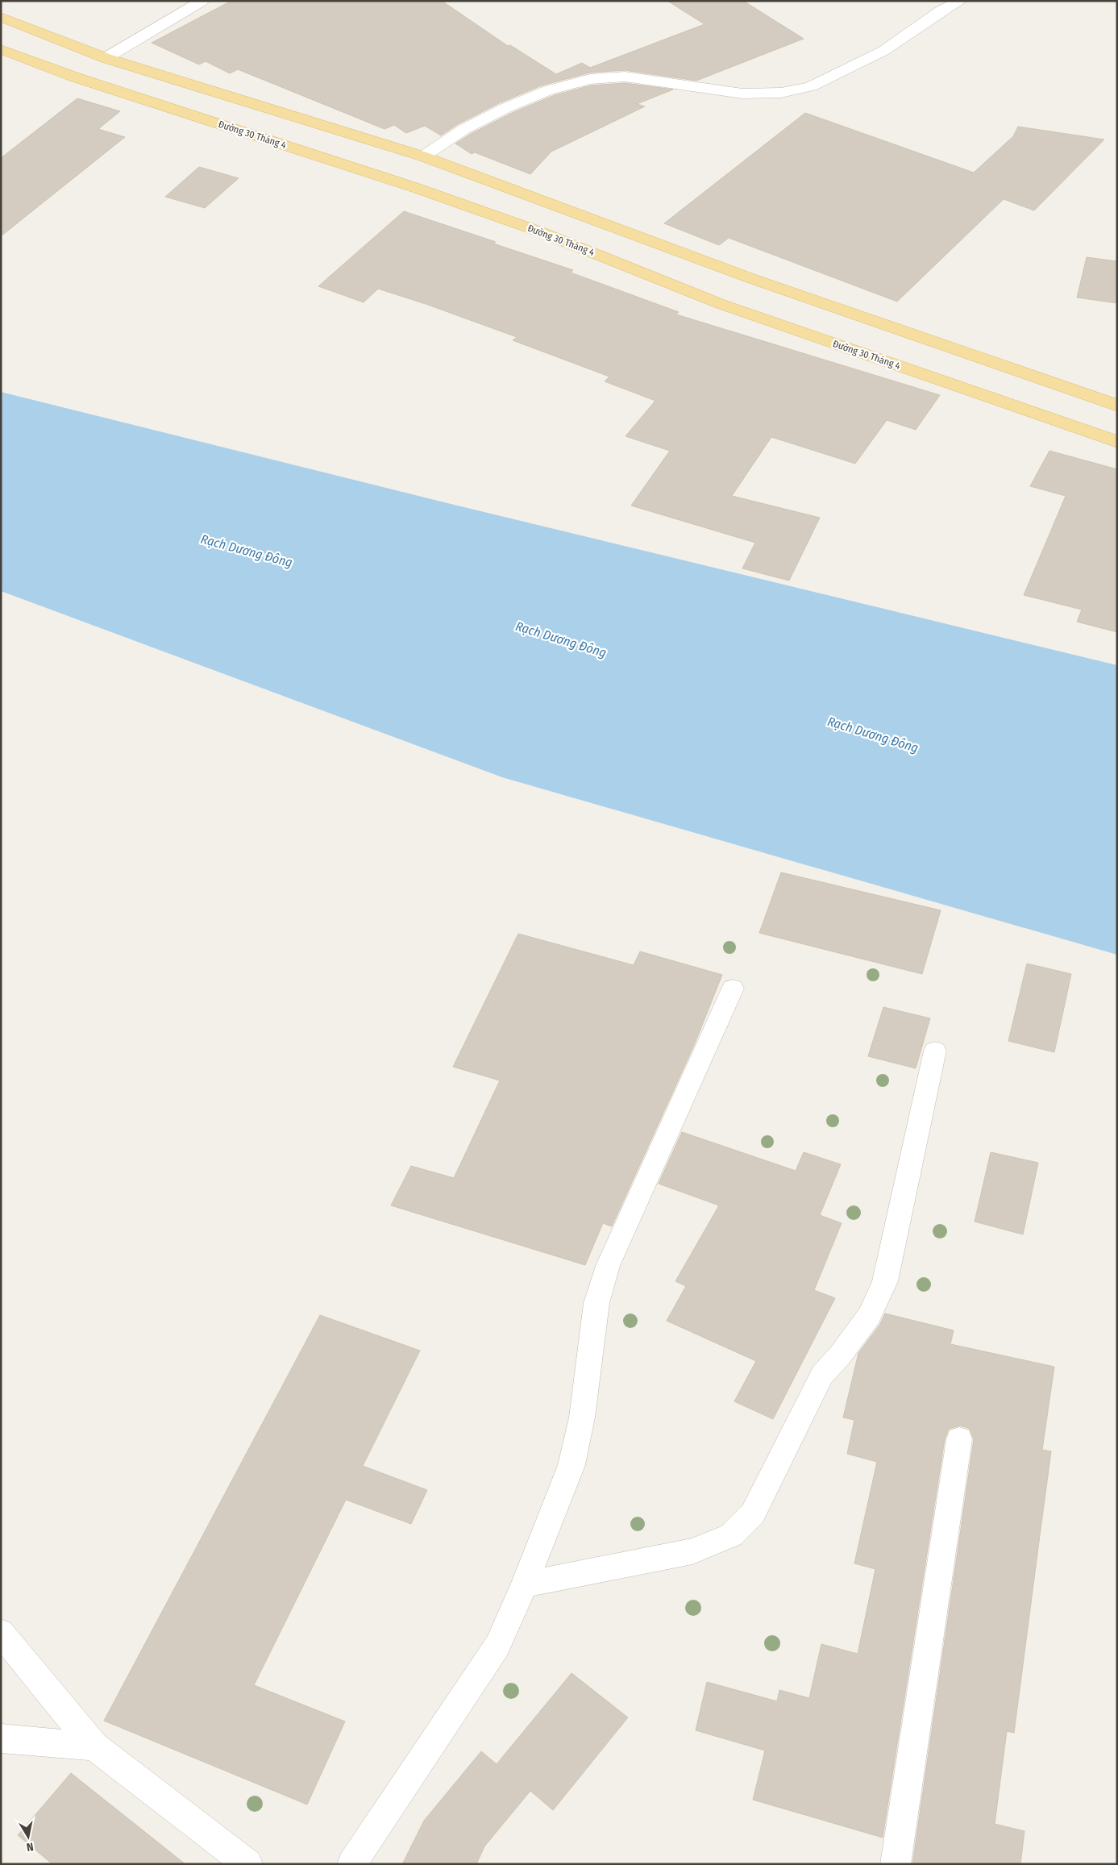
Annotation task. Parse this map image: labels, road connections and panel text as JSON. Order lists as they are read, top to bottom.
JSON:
{
  "streets": {
    "main road": ["Đường 30 Tháng 4"]
  },
  "water": ["Rạch Dương Đông"],
  "north": "bottom"
}
